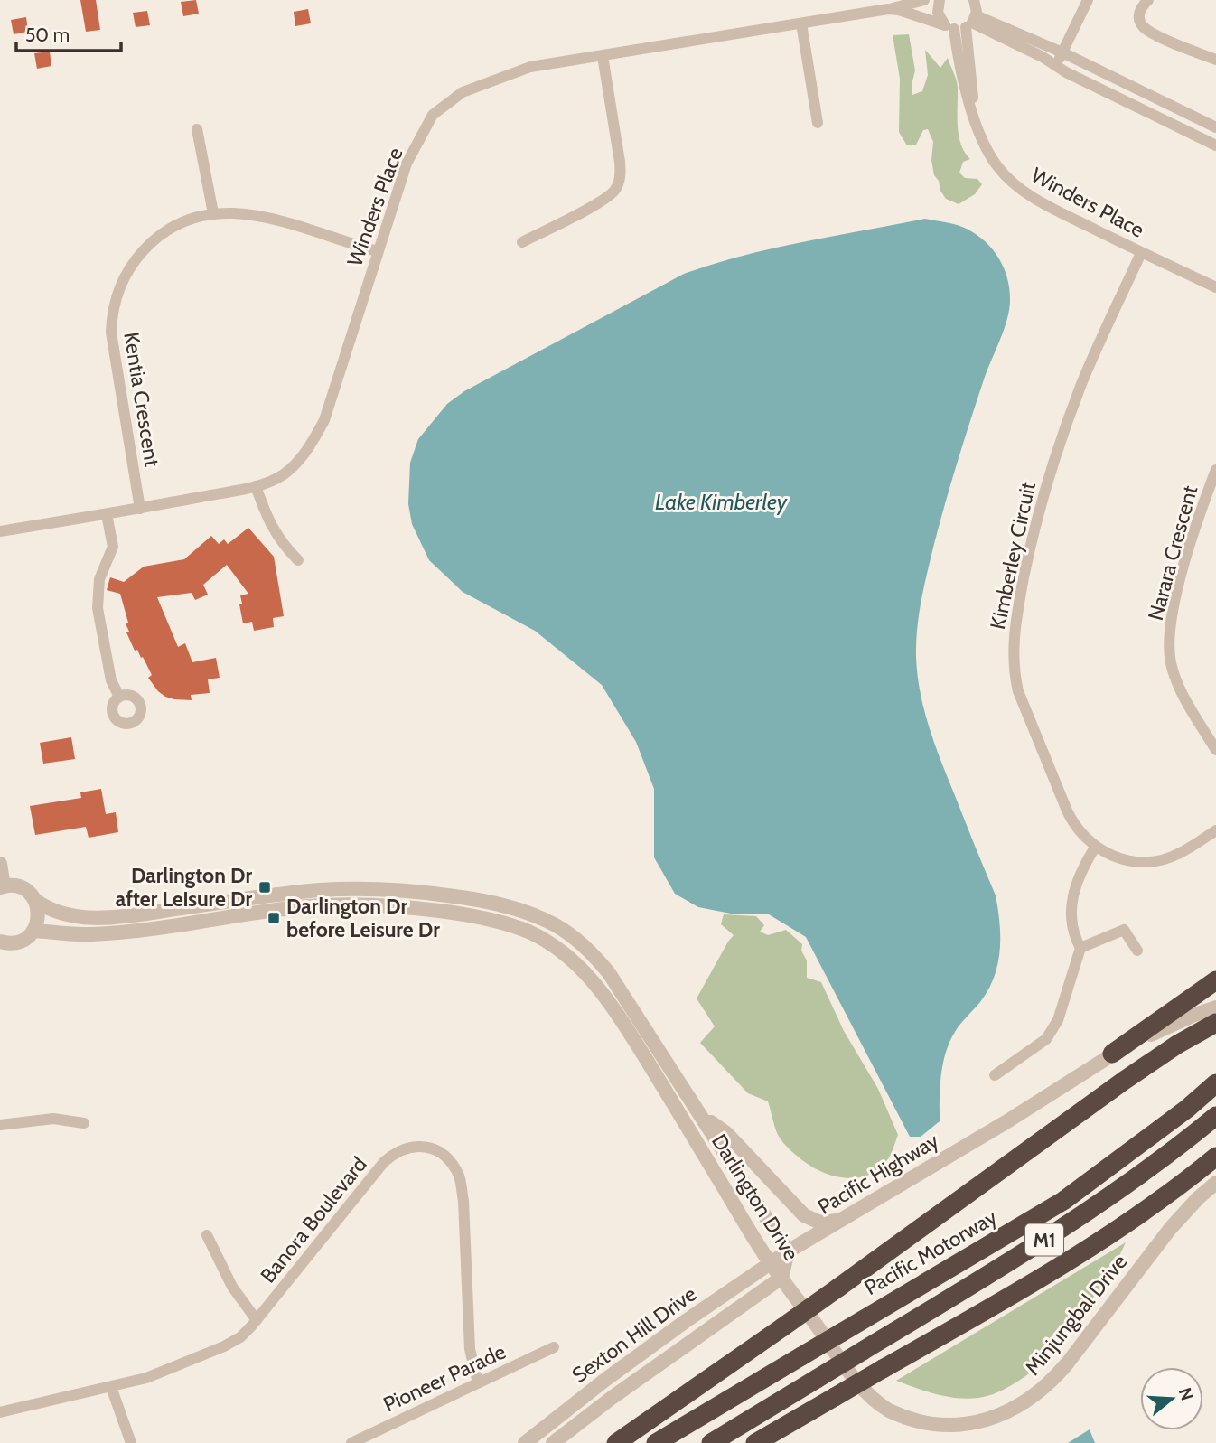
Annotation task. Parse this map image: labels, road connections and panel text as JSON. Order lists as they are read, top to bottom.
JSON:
{
  "streets": {
    "highway": ["M1", "Pacific Motorway"],
    "street": [
      "Winders Place",
      "Kentia Crescent",
      "Narara Crescent",
      "Kimberley Circuit",
      "Pacific Highway",
      "Darlington Drive",
      "Banora Boulevard",
      "Minjungbal Drive",
      "Sexton Hill Drive",
      "Pioneer Parade"
    ]
  },
  "crossings": [
    ["Winders Place", "Kentia Crescent"],
    ["Winders Place", "Kimberley Circuit"],
    ["Pacific Highway", "Darlington Drive"],
    ["Pacific Highway", "Sexton Hill Drive"],
    ["Darlington Drive", "Minjungbal Drive"],
    ["Darlington Drive", "Sexton Hill Drive"],
    ["Banora Boulevard", "Pioneer Parade"],
    ["Minjungbal Drive", "Sexton Hill Drive"]
  ],
  "water": ["Lake Kimberley"],
  "places": {
    "transit": ["Darlington Dr after Leisure Dr", "Darlington Dr before Leisure Dr"]
  },
  "scale_bar": "50 m",
  "north": "right"
}
